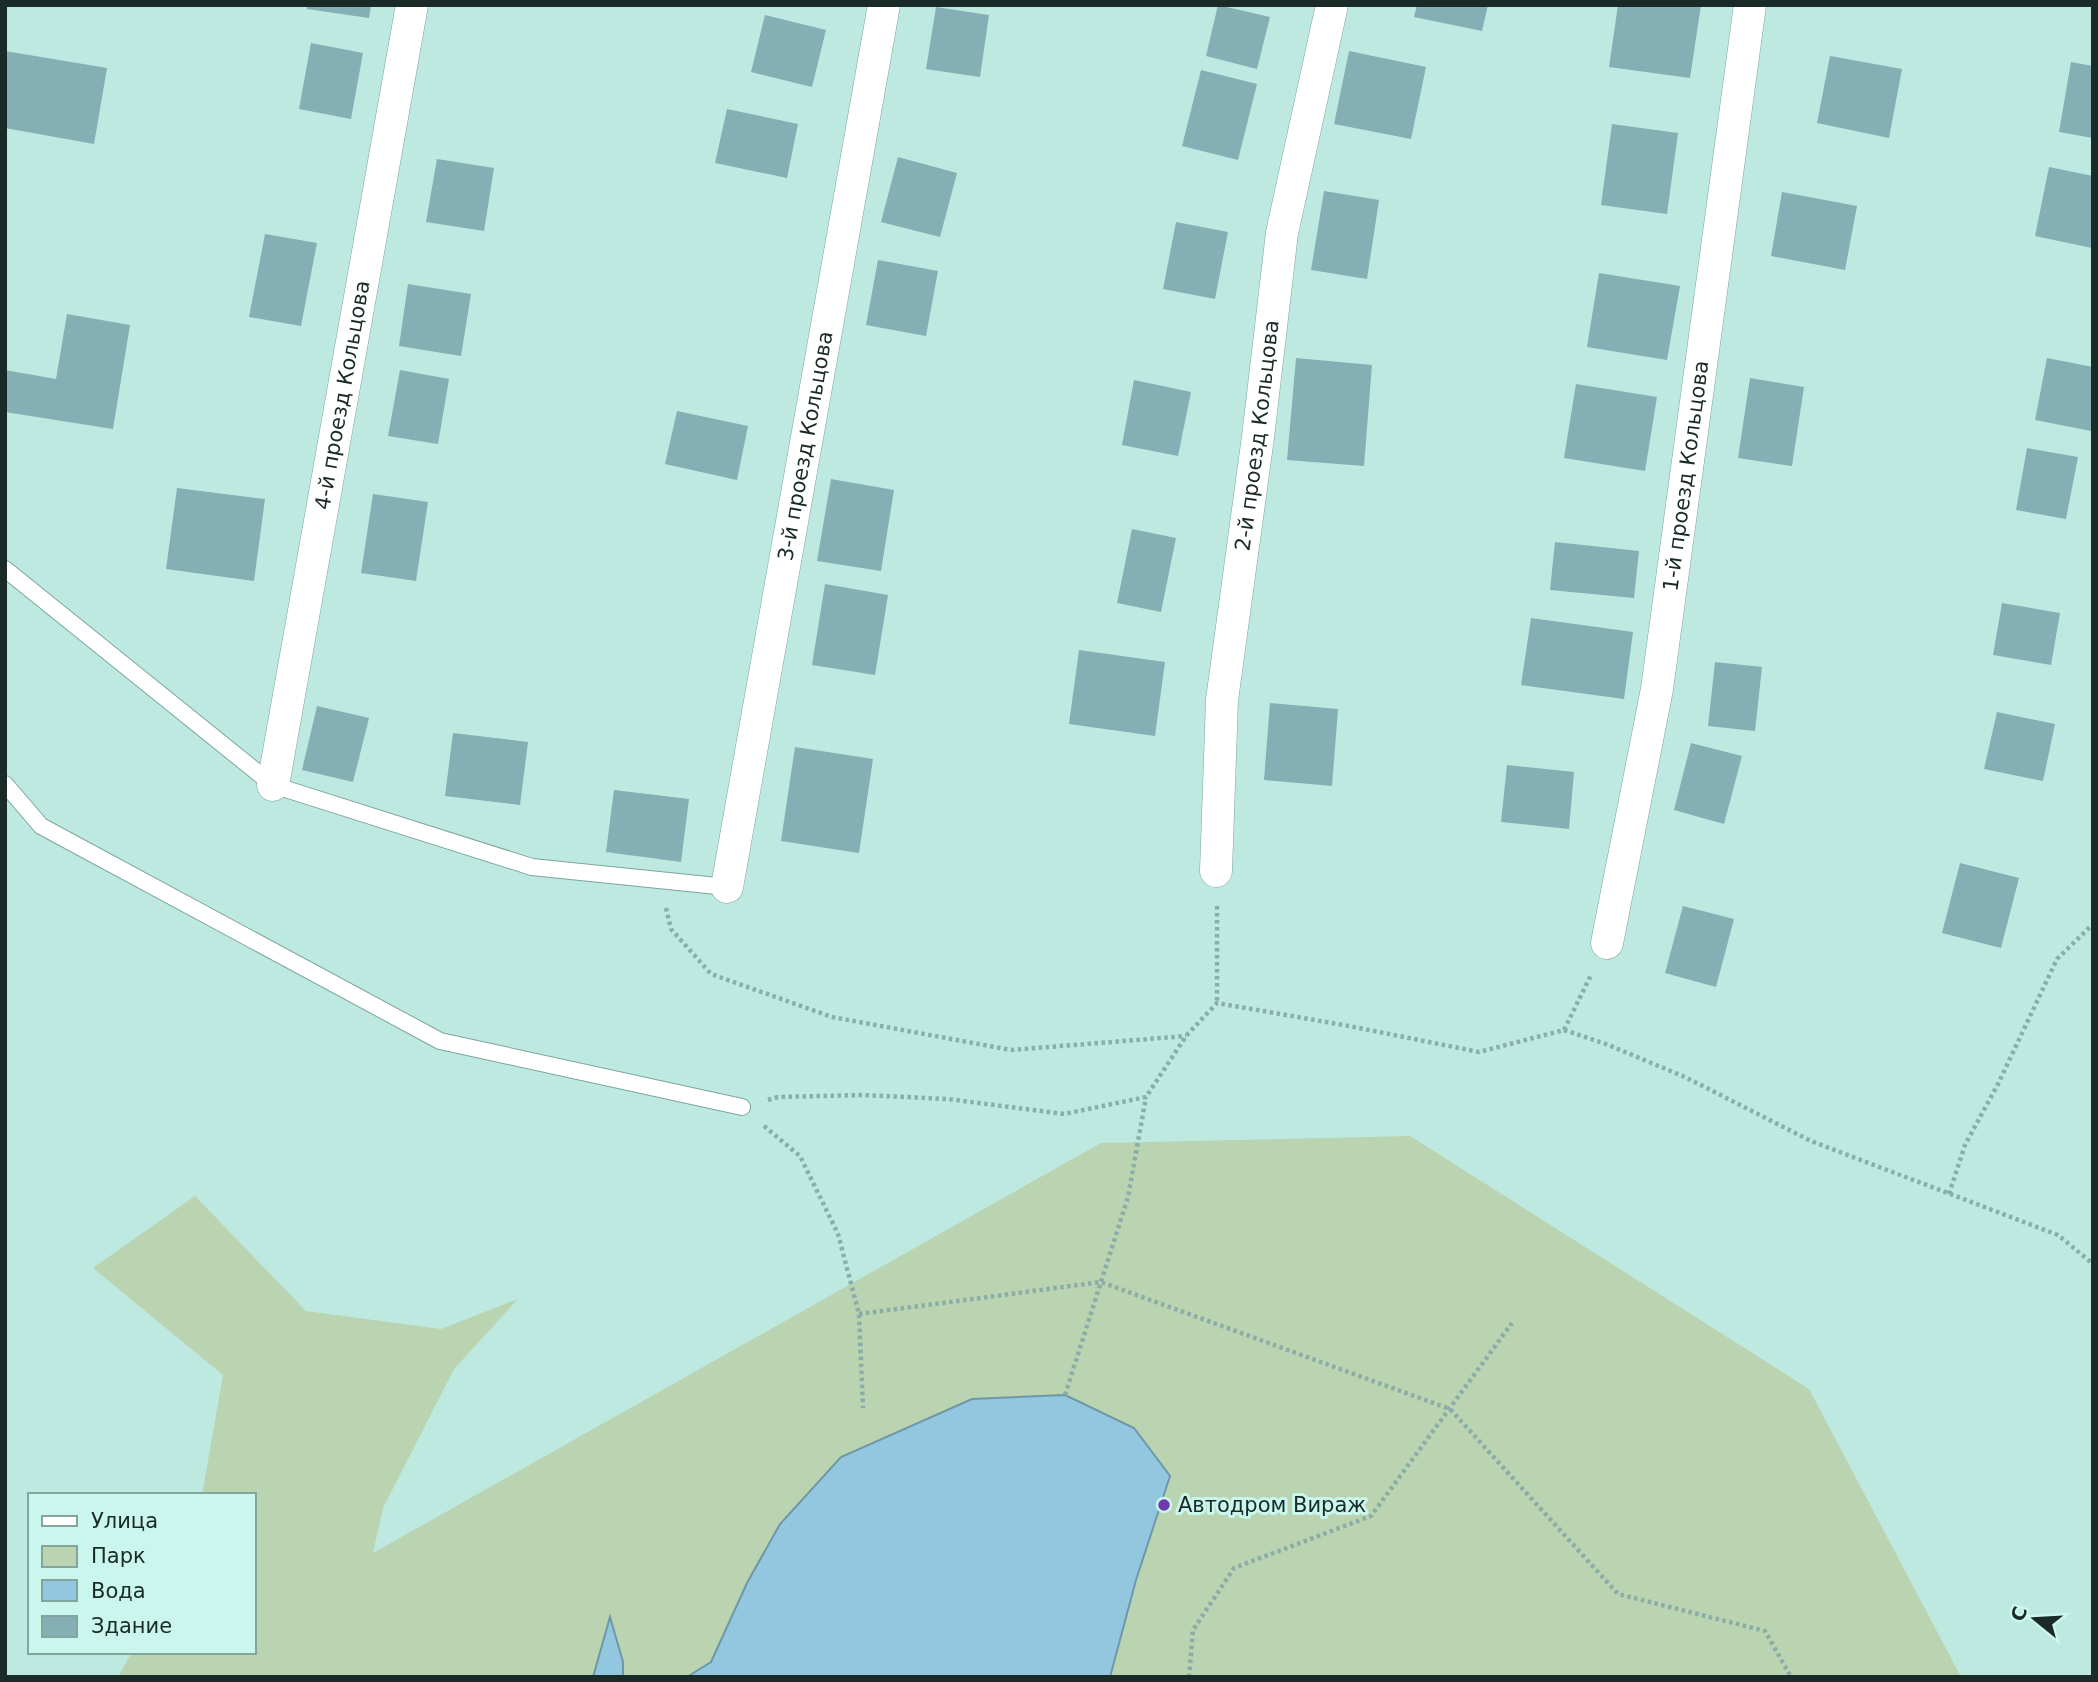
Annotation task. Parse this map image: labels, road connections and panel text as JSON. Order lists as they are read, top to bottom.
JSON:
{
  "streets": {
    "street": [
      "4-й проезд Кольцова",
      "2-й проезд Кольцова",
      "3-й проезд Кольцова",
      "1-й проезд Кольцова"
    ]
  },
  "places": ["Автодром Вираж"],
  "legend": [
    "Улица",
    "Парк",
    "Вода",
    "Здание"
  ],
  "north": "left"
}
